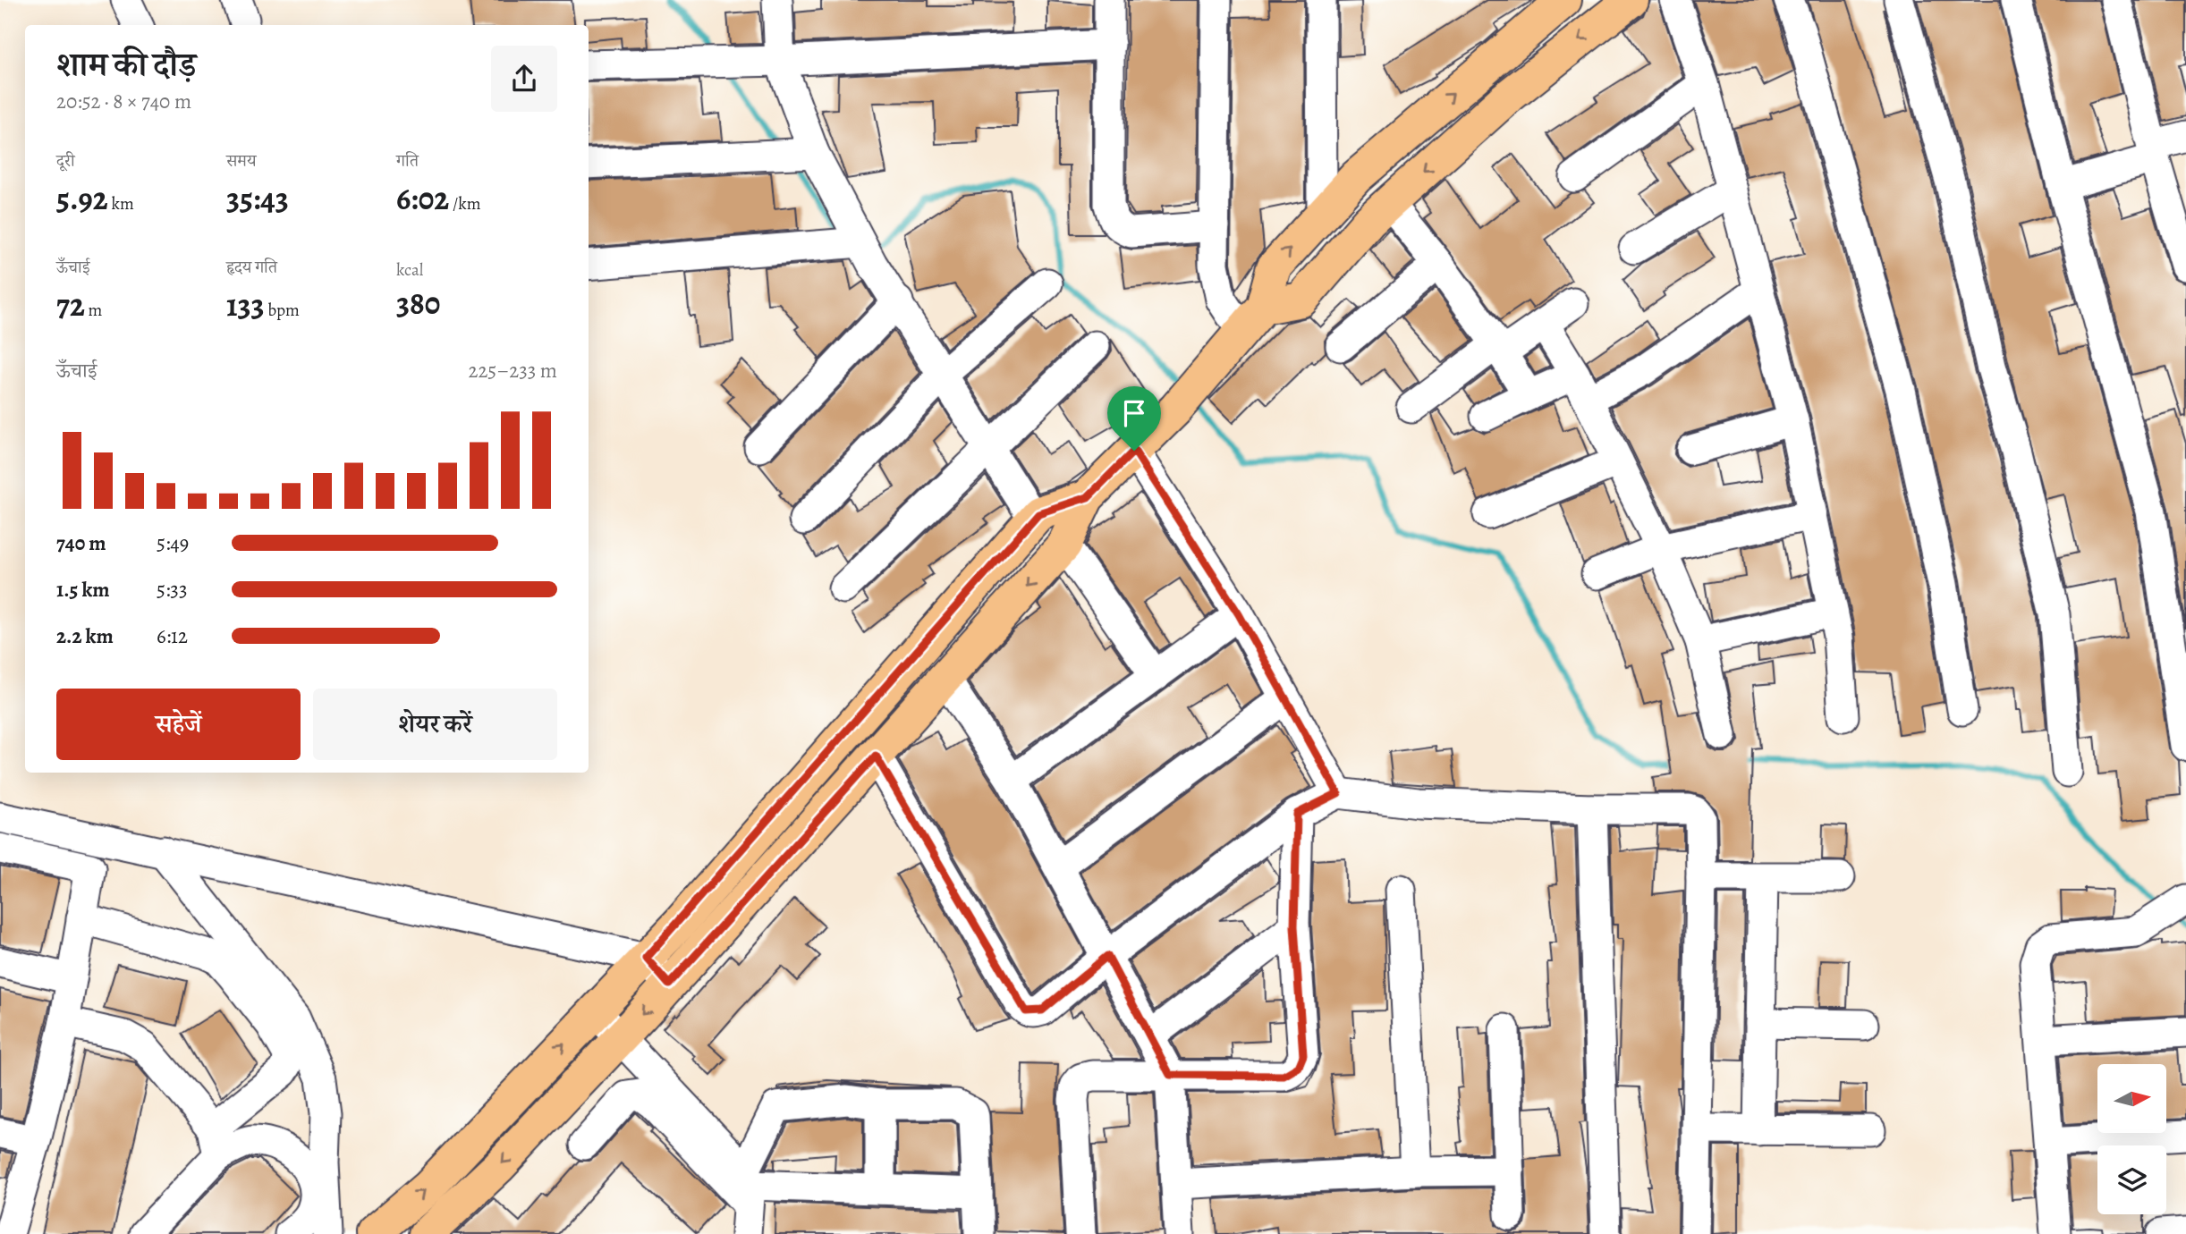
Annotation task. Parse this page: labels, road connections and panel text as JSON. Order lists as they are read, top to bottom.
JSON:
{
  "north": "right",
  "page": {
    "heading": ["शाम की दौड़", "20:52 · 8 × 740 m"],
    "stats": [
      ["दूरी", "5.92 km"],
      ["समय", "35:43"],
      ["गति", "6:02 /km"],
      ["ऊँचाई", "72 m"],
      ["हृदय गति", "133 bpm"],
      ["kcal", "380"]
    ],
    "chart": ["ऊँचाई", "225–233 m"],
    "list": [
      {
        "name": "740 m",
        "note": "5:49"
      },
      {
        "name": "1.5 km",
        "note": "5:33"
      },
      {
        "name": "2.2 km",
        "note": "6:12"
      }
    ],
    "buttons": ["सहेजें", "शेयर करें"]
  }
}
